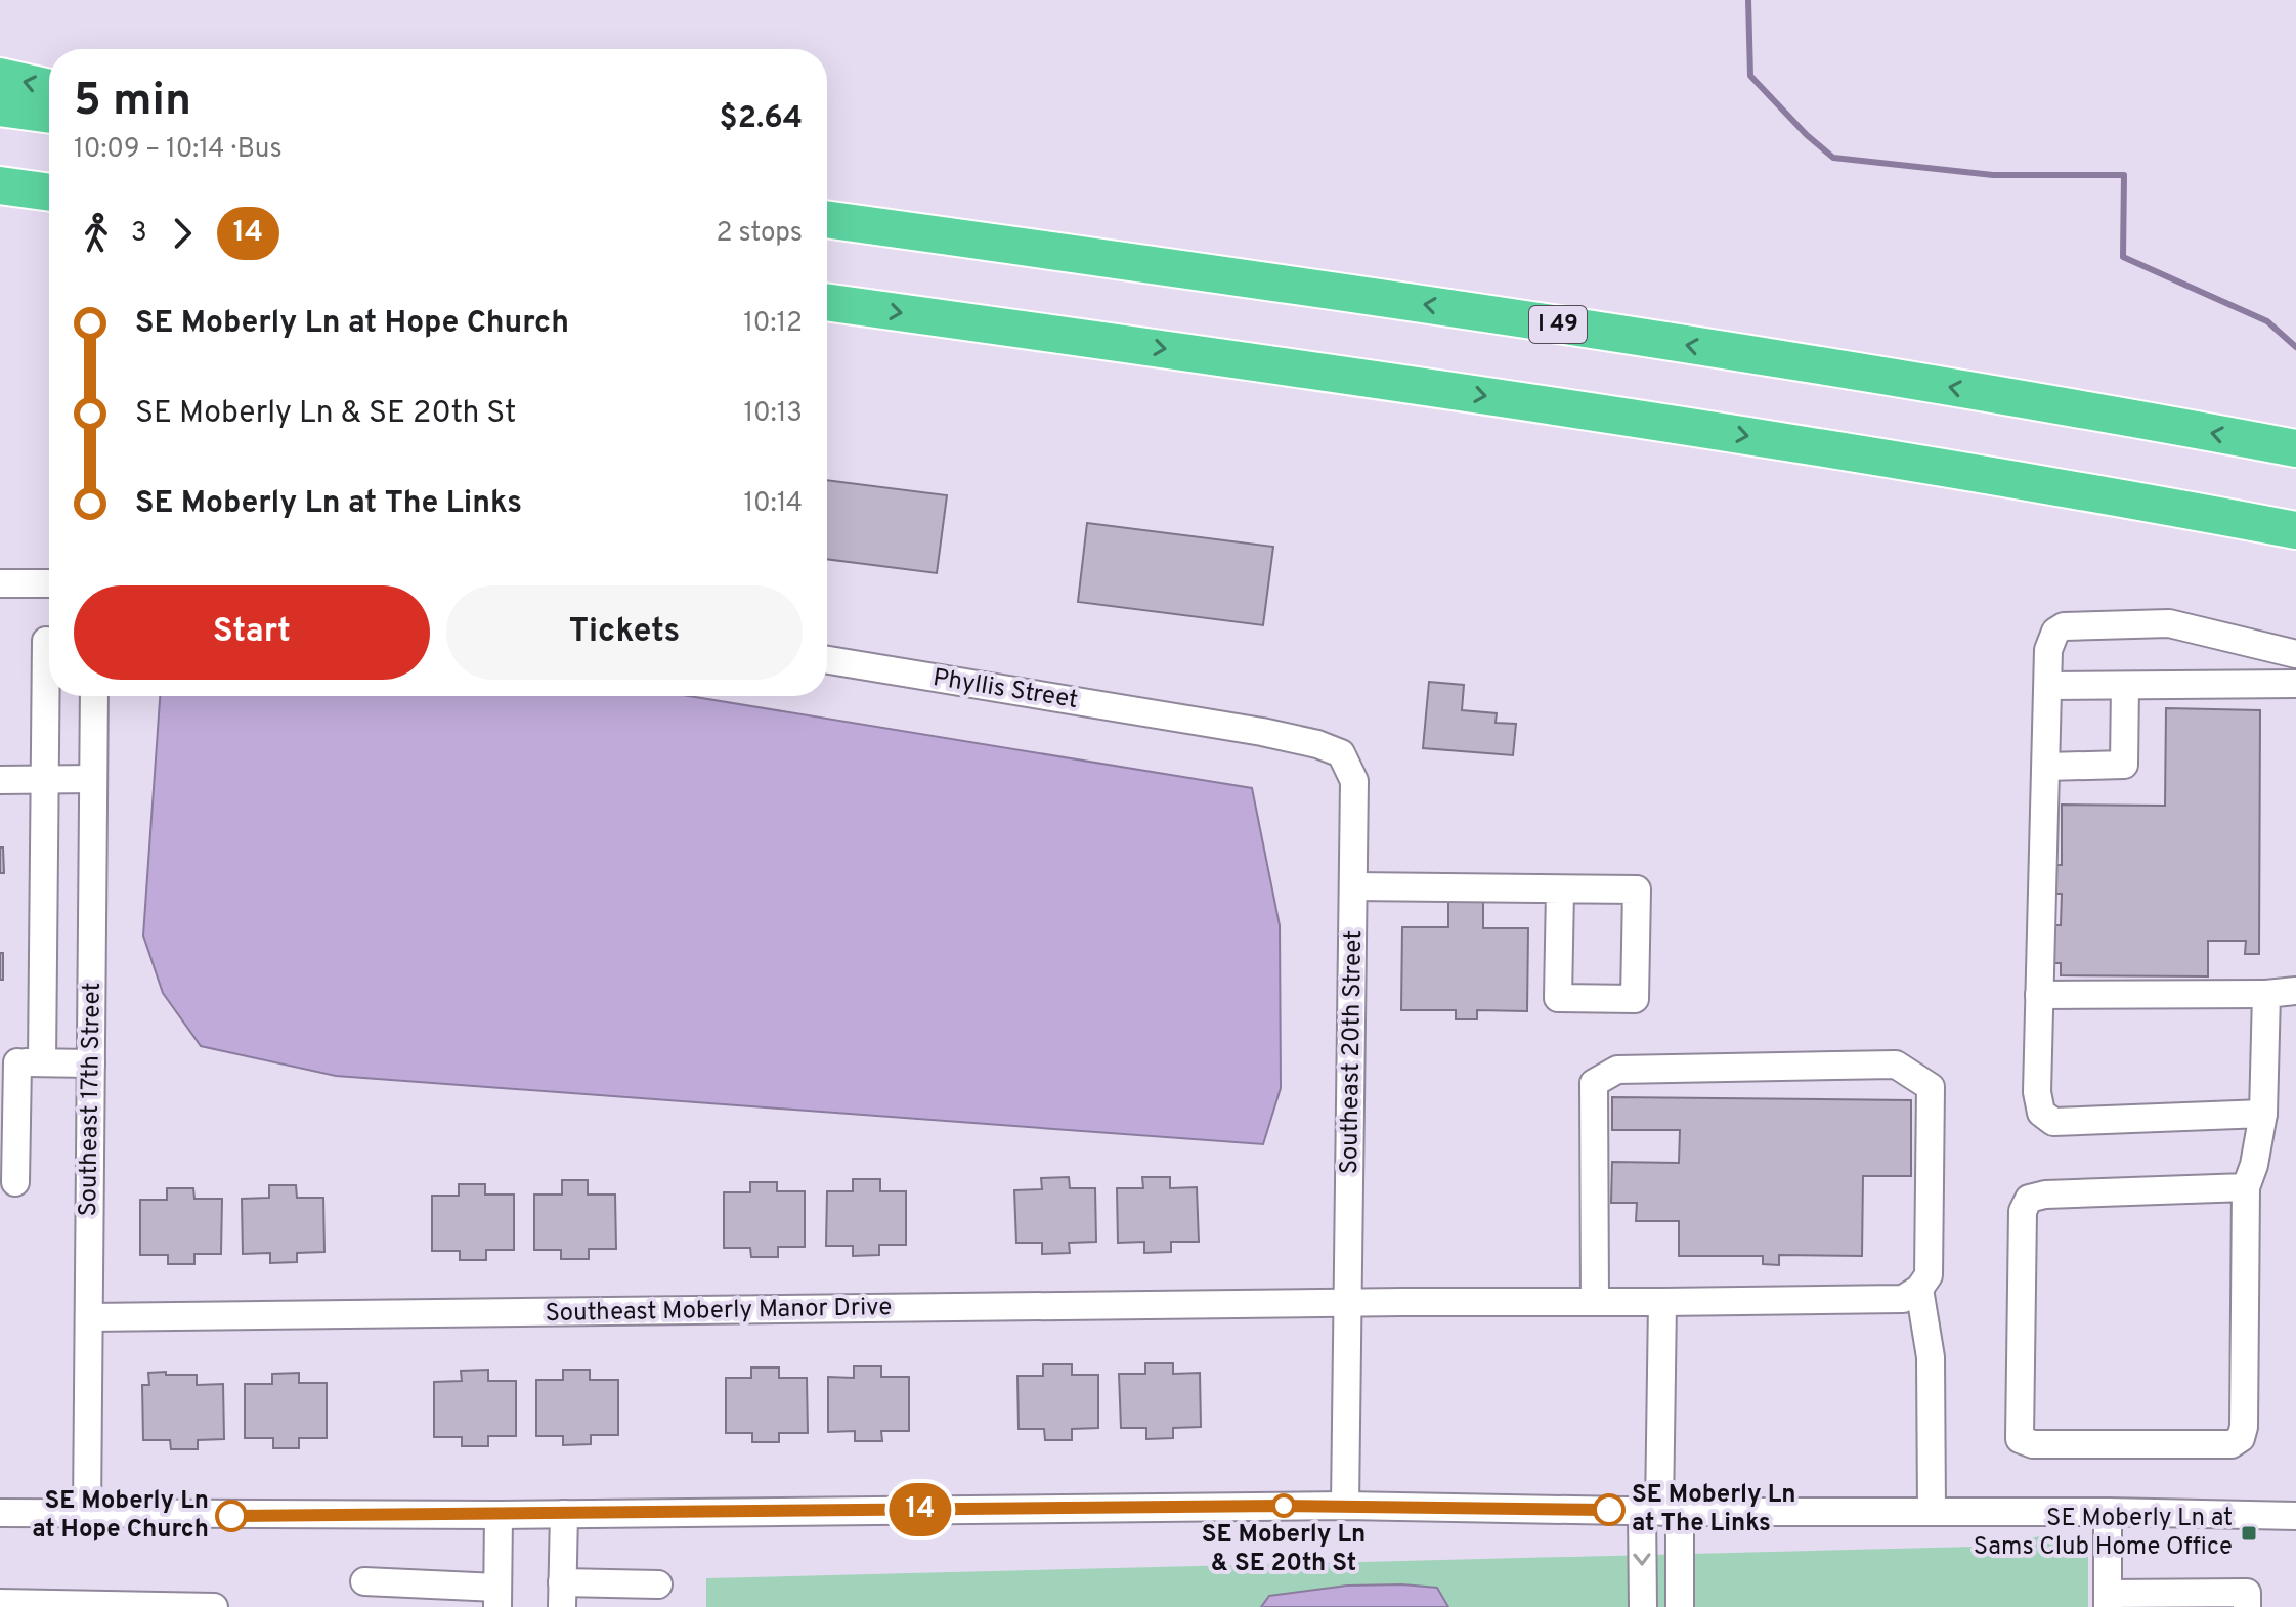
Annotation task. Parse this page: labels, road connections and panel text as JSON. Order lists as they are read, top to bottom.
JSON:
{
  "streets": {
    "highway": ["I 49"],
    "street": [
      "Phyllis Street",
      "Southeast 20th Street",
      "Southeast 17th Street",
      "Southeast Moberly Manor Drive"
    ]
  },
  "crossings": [
    ["Phyllis Street", "Southeast 20th Street"],
    ["Southeast 20th Street", "Southeast Moberly Manor Drive"],
    ["Southeast 17th Street", "Southeast Moberly Manor Drive"]
  ],
  "places": {
    "other": ["SE Moberly Ln & SE 20th St", "SE Moberly Ln at The Links", "SE Moberly Ln at Hope Church"],
    "transit": ["SE Moberly Ln at Sams Club Home Office"]
  },
  "lines": ["bus line 14"],
  "page": {
    "on_map": "14",
    "heading": ["5 min", "10:09 – 10:14 · Bus", "$2.64"],
    "legs": ["3", "14", "2 stops"],
    "list": [
      {
        "name": "SE Moberly Ln at Hope Church",
        "value": "10:12"
      },
      {
        "name": "SE Moberly Ln & SE 20th St",
        "value": "10:13"
      },
      {
        "name": "SE Moberly Ln at The Links",
        "value": "10:14"
      }
    ],
    "buttons": ["Start", "Tickets"]
  }
}
